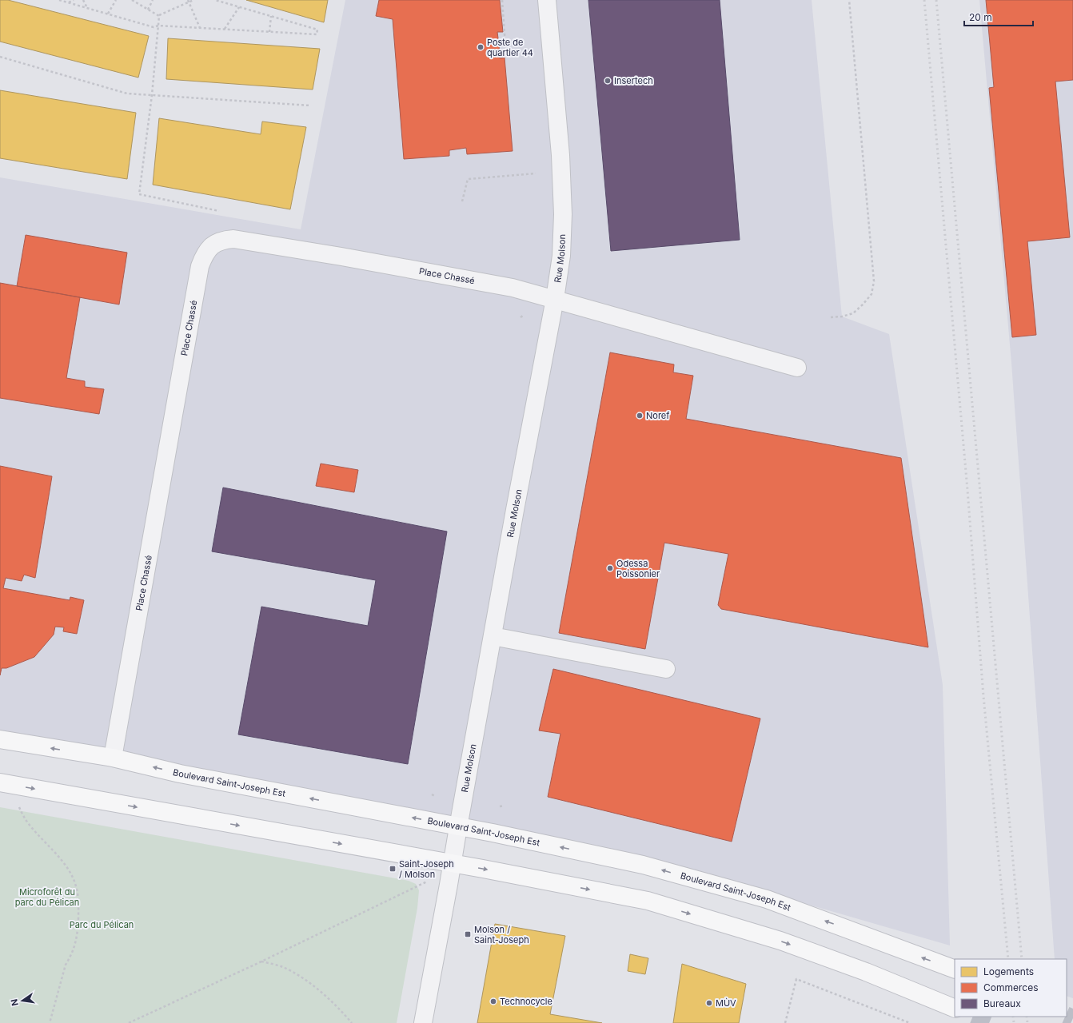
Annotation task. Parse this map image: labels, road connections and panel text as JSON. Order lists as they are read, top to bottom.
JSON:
{
  "streets": {
    "main road": ["Boulevard Saint-Joseph Est"],
    "street": ["Rue Molson", "Place Chassé"]
  },
  "crossings": [
    ["Rue Molson", "Place Chassé"],
    ["Rue Molson", "Boulevard Saint-Joseph Est"],
    ["Place Chassé", "Boulevard Saint-Joseph Est"]
  ],
  "parks": ["Microforêt du parc du Pélican", "Parc du Pélican"],
  "places": {
    "other": [
      "Poste de quartier 44",
      "Insertech",
      "Noref",
      "Odessa Poissonier",
      "Technocycle",
      "MÙV"
    ],
    "transit": ["Saint-Joseph / Molson", "Molson / Saint-Joseph"]
  },
  "legend": ["Logements", "Commerces", "Bureaux"],
  "scale_bar": "20 m",
  "north": "left"
}
